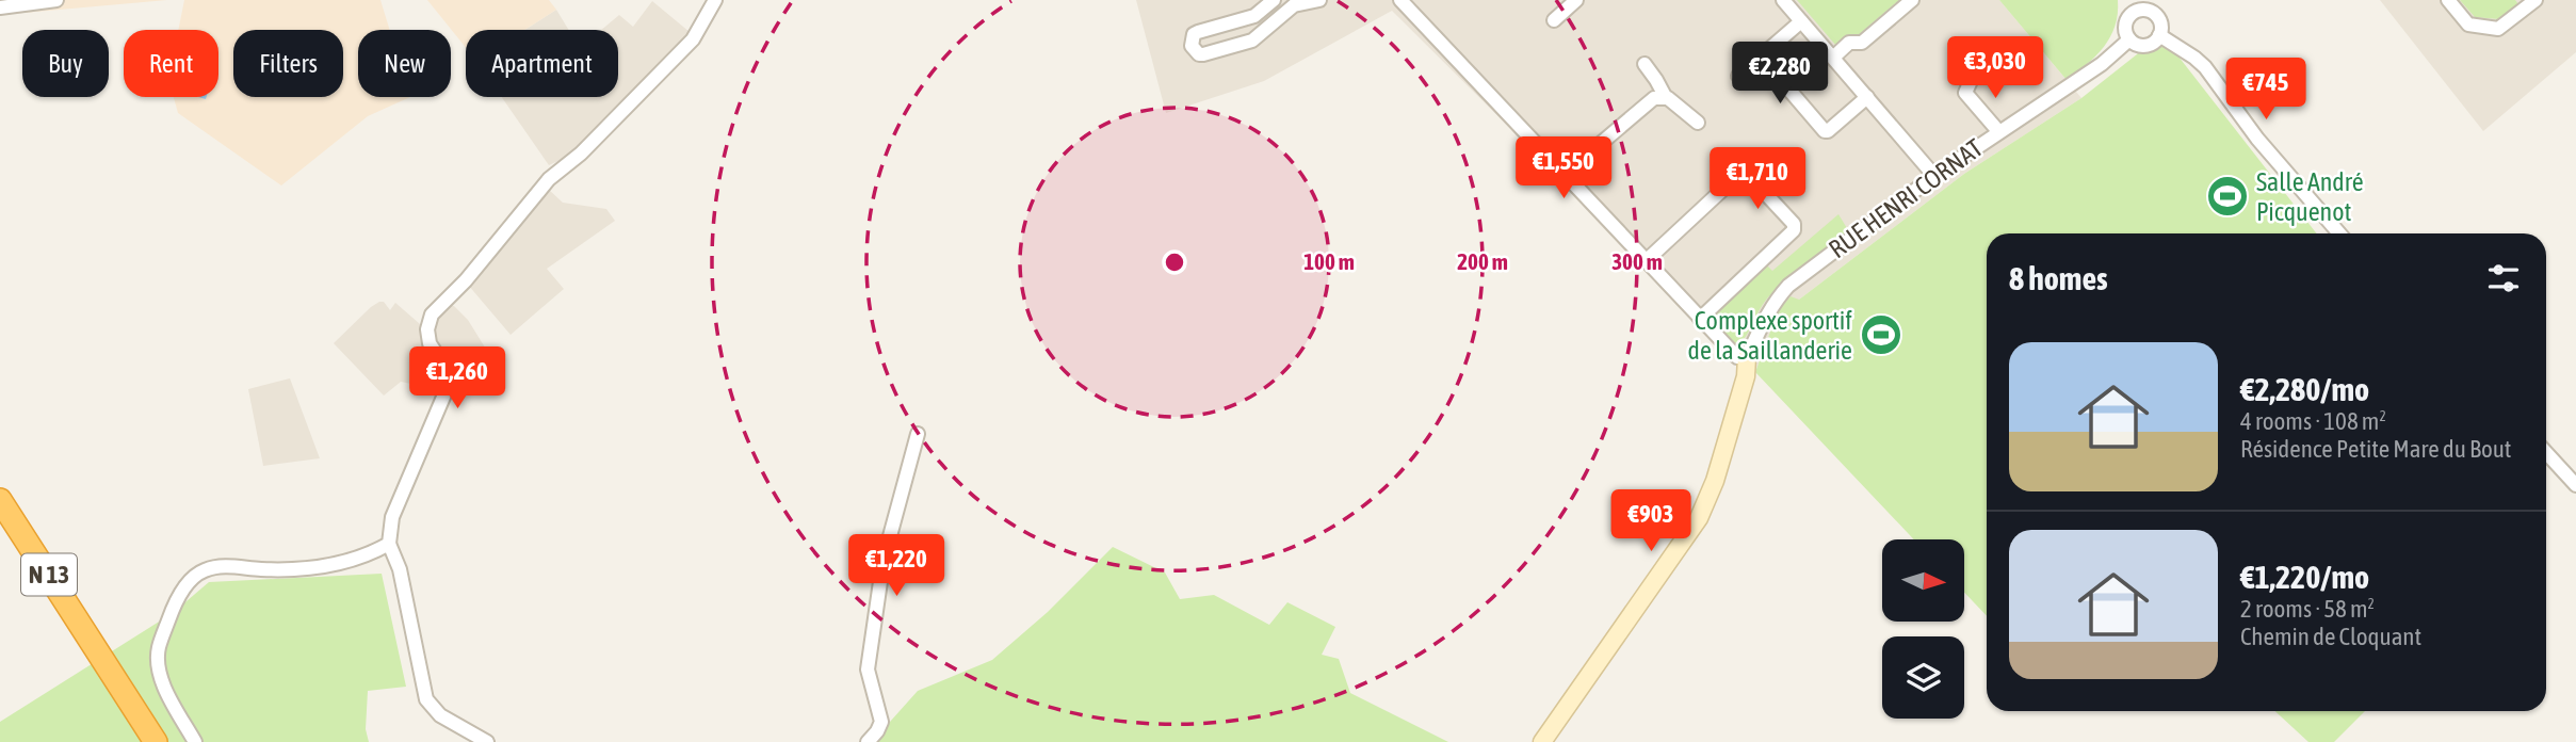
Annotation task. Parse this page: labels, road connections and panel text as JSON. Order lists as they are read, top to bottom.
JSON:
{
  "streets": {
    "highway": ["N 13"],
    "street": ["RUE HENRI CORNAT"]
  },
  "places": {
    "sports": ["Salle André Picquenot", "Complexe sportif de la Saillanderie"]
  },
  "north": "right",
  "page": {
    "chip": [
      "Buy",
      "Rent",
      "Filters",
      "New",
      "Apartment"
    ],
    "price": [
      "€3,030",
      "€2,280",
      "€745",
      "€1,550",
      "€1,710",
      "€1,260",
      "€903",
      "€1,220"
    ],
    "heading": "8 homes",
    "list": [
      {
        "name": "€2,280/mo",
        "note": "4 rooms · 108 m² · Résidence Petite Mare du Bout"
      },
      {
        "name": "€1,220/mo",
        "note": "2 rooms · 58 m² · Chemin de Cloquant"
      }
    ]
  },
  "rings": ["100 m", "200 m", "300 m"]
}
